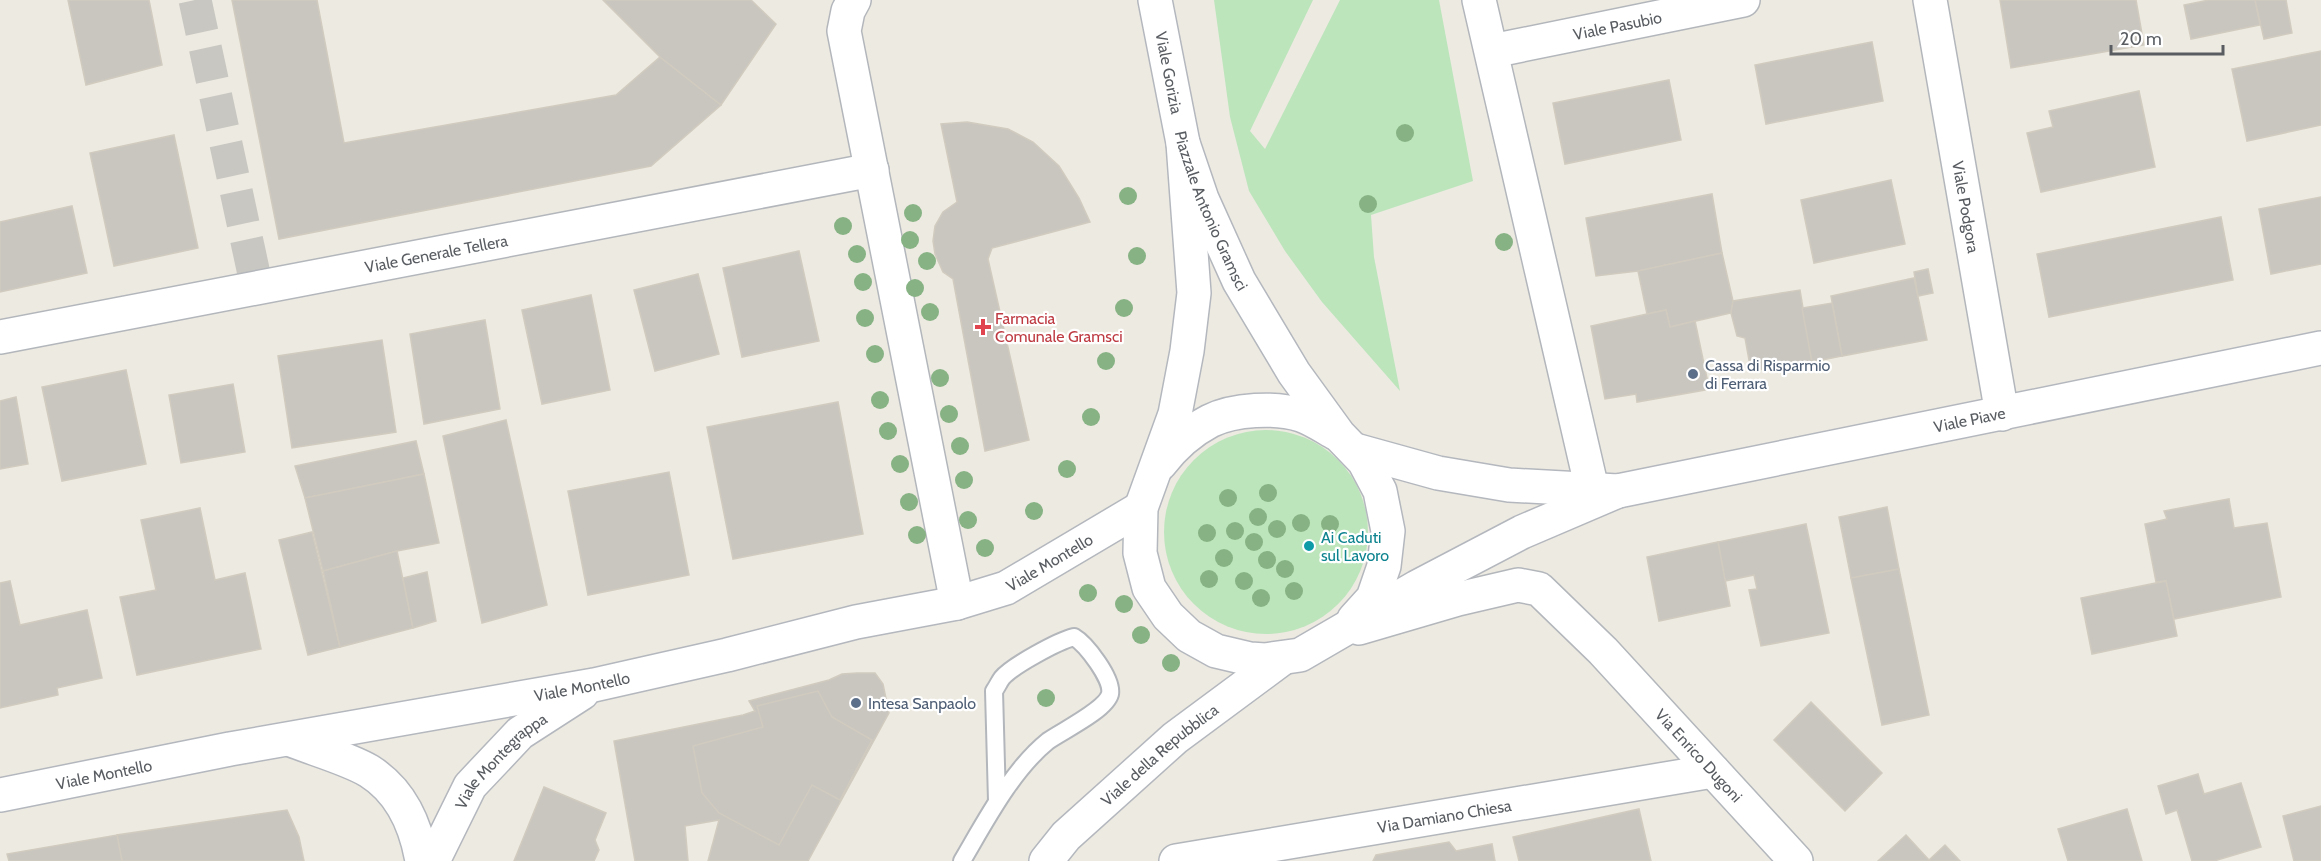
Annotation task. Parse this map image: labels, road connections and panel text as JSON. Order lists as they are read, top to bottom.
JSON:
{
  "streets": {
    "street": [
      "Viale Pasubio",
      "Viale Gorizia",
      "Viale Podgora",
      "Piazzale Antonio Gramsci",
      "Viale Generale Tellera",
      "Viale Piave",
      "Viale Montello",
      "Viale della Repubblica",
      "Via Enrico Dugoni",
      "Viale Montegrappa",
      "Via Damiano Chiesa"
    ]
  },
  "crossings": [
    ["Viale Gorizia", "Piazzale Antonio Gramsci"],
    ["Viale Podgora", "Viale Piave"],
    ["Piazzale Antonio Gramsci", "Viale Piave"],
    ["Piazzale Antonio Gramsci", "Viale Montello"],
    ["Piazzale Antonio Gramsci", "Viale della Repubblica"],
    ["Piazzale Antonio Gramsci", "Via Enrico Dugoni"],
    ["Viale Montello", "Viale Montegrappa"],
    ["Via Enrico Dugoni", "Via Damiano Chiesa"]
  ],
  "places": {
    "health": ["Farmacia Comunale Gramsci"],
    "other": ["Cassa di Risparmio di Ferrara", "Ai Caduti sul Lavoro", "Intesa Sanpaolo"]
  },
  "scale_bar": "20 m"
}
